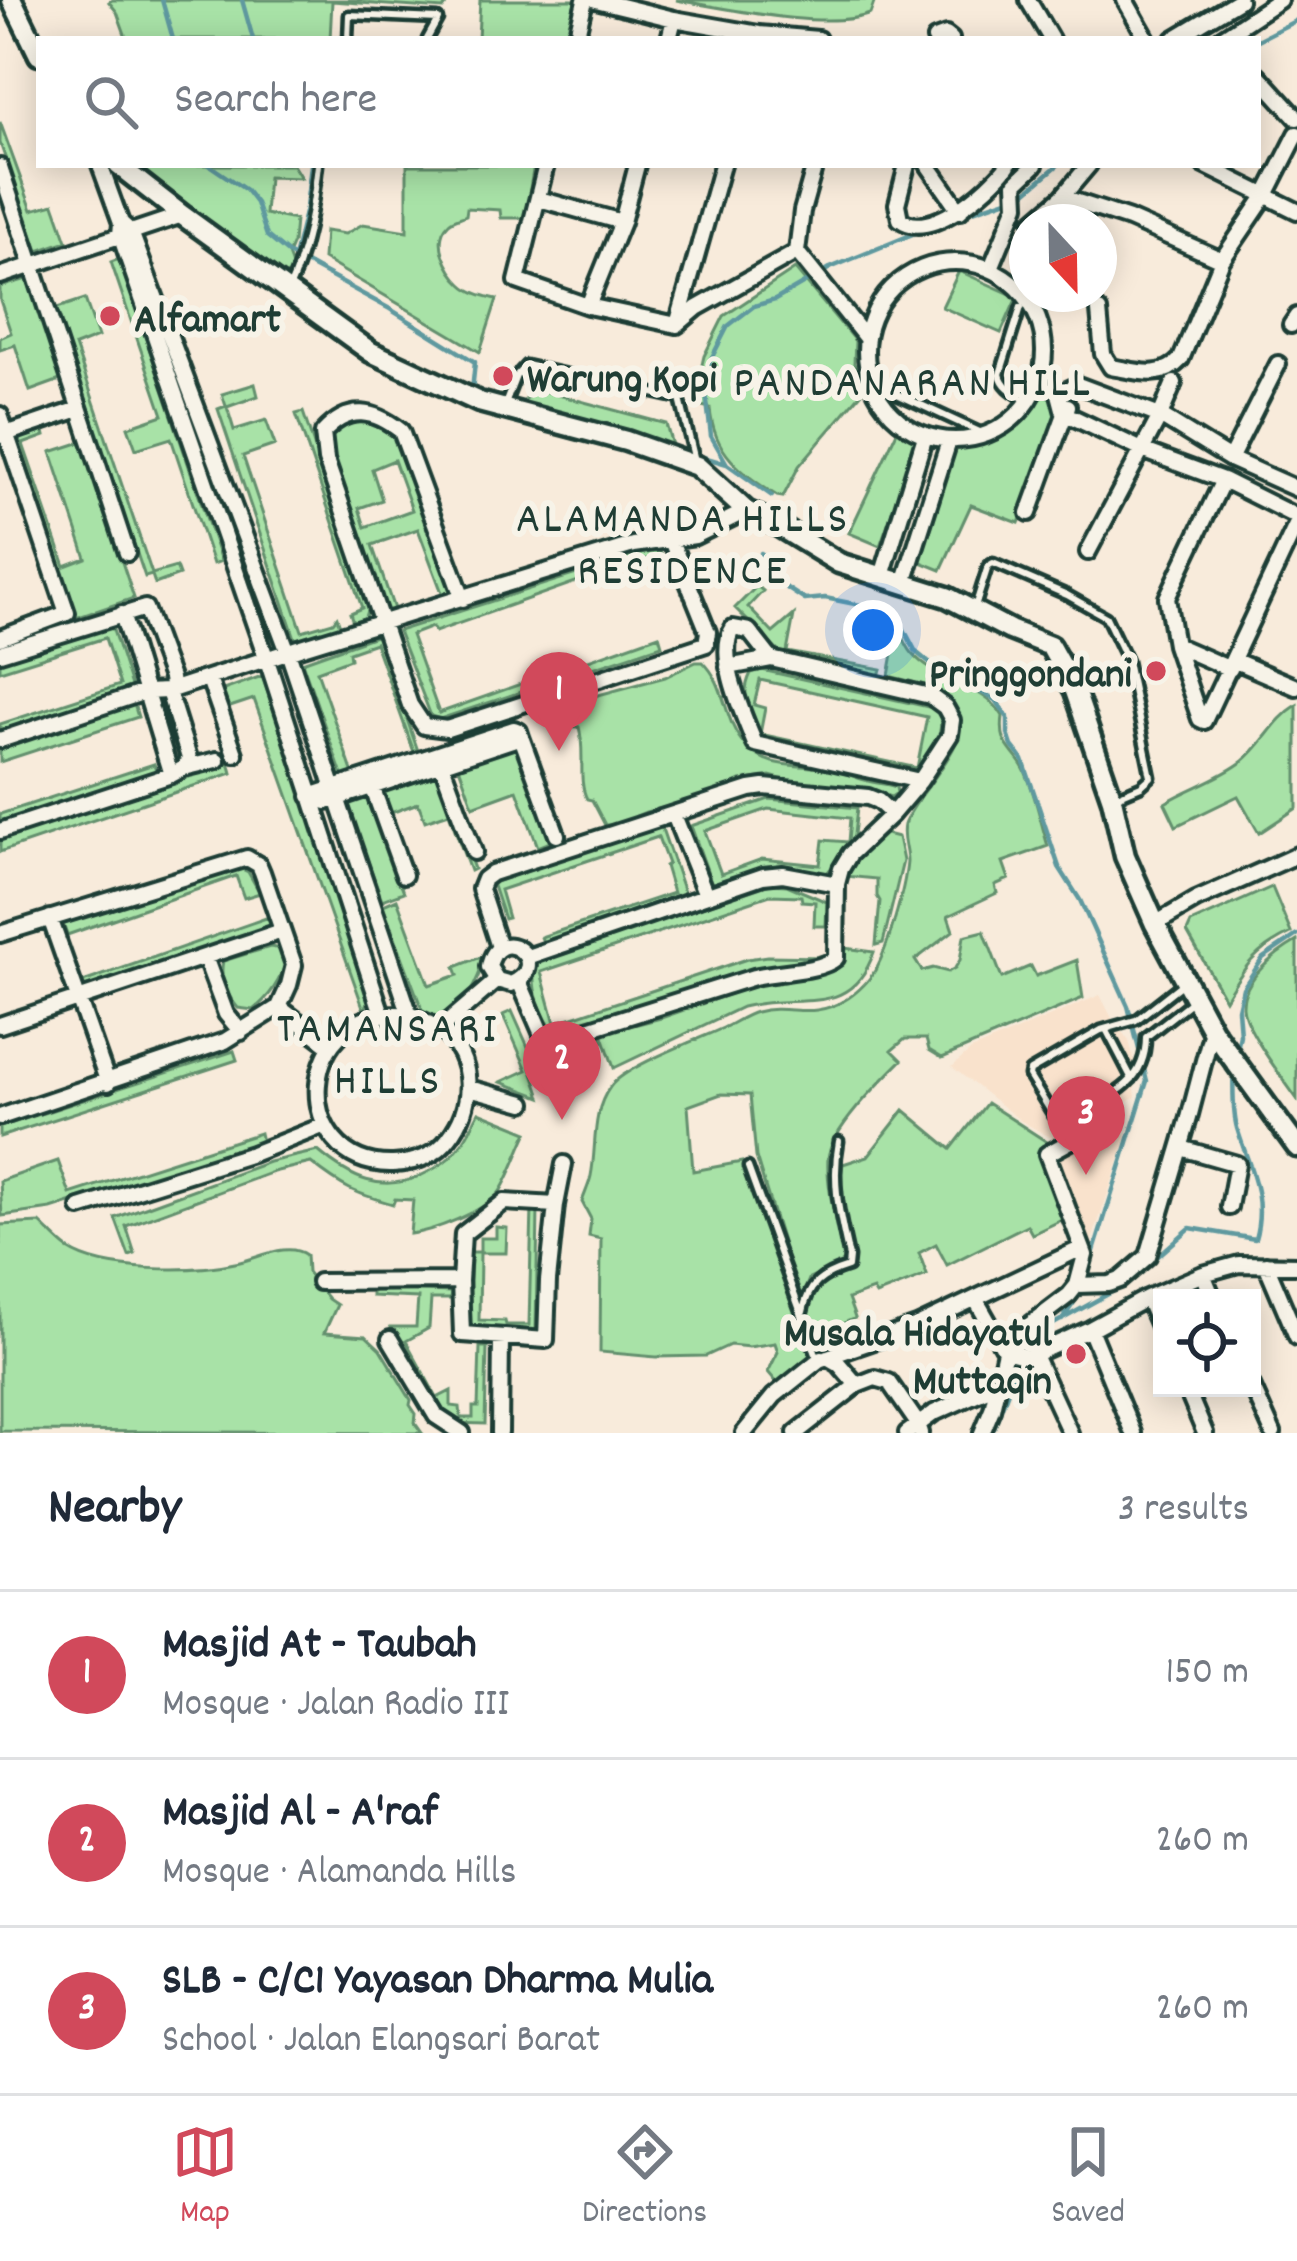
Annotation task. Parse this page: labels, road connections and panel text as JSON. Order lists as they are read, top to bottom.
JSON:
{
  "districts": ["PANDANARAN HILL", "ALAMANDA HILLS RESIDENCE", "TAMANSARI HILLS"],
  "places": [
    "Alfamart",
    "Warung Kopi",
    "Pringgondani",
    "Musala Hidayatul Muttaqin"
  ],
  "north": "bottom",
  "page": {
    "search": "Search here",
    "pins": ["1", "2", "3"],
    "heading": ["Nearby", "3 results"],
    "list": [
      {
        "mark": "1",
        "name": "Masjid At - Taubah",
        "note": "Mosque · Jalan Radio III",
        "value": "150 m"
      },
      {
        "mark": "2",
        "name": "Masjid Al - A'raf",
        "note": "Mosque · Alamanda Hills",
        "value": "260 m"
      },
      {
        "mark": "3",
        "name": "SLB - C/C1 Yayasan Dharma Mulia",
        "note": "School · Jalan Elangsari Barat",
        "value": "260 m"
      }
    ],
    "nav": ["Map", "Directions", "Saved"]
  }
}
